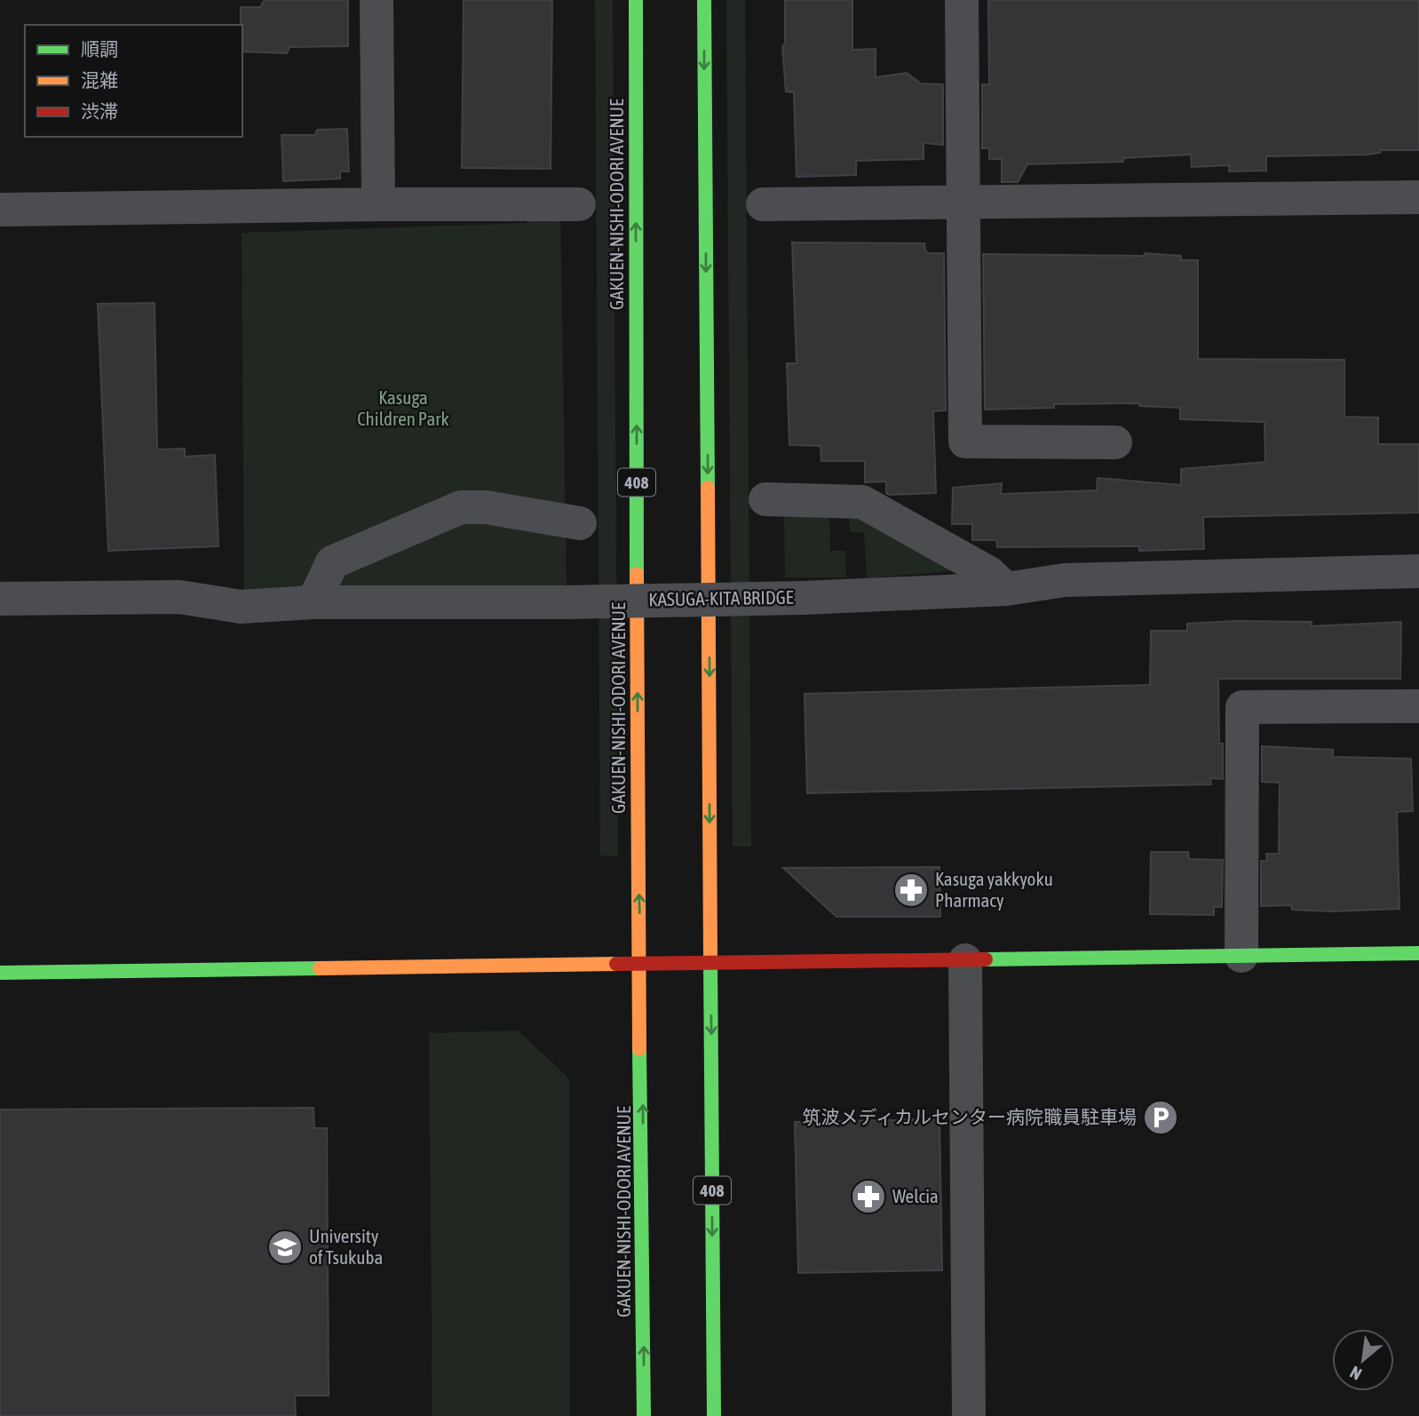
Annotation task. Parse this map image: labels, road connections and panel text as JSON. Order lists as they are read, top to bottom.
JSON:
{
  "streets": {
    "main road": ["GAKUEN-NISHI-ODORI AVENUE", "408"],
    "street": ["KASUGA-KITA BRIDGE"]
  },
  "parks": ["Kasuga Children Park"],
  "places": {
    "pharmacy": ["Kasuga yakkyoku Pharmacy", "Welcia"],
    "parking": ["筑波メディカルセンター病院職員駐車場"],
    "school or university": ["University of Tsukuba"]
  },
  "legend": ["順調", "混雑", "渋滞"],
  "north": "bottom left"
}
